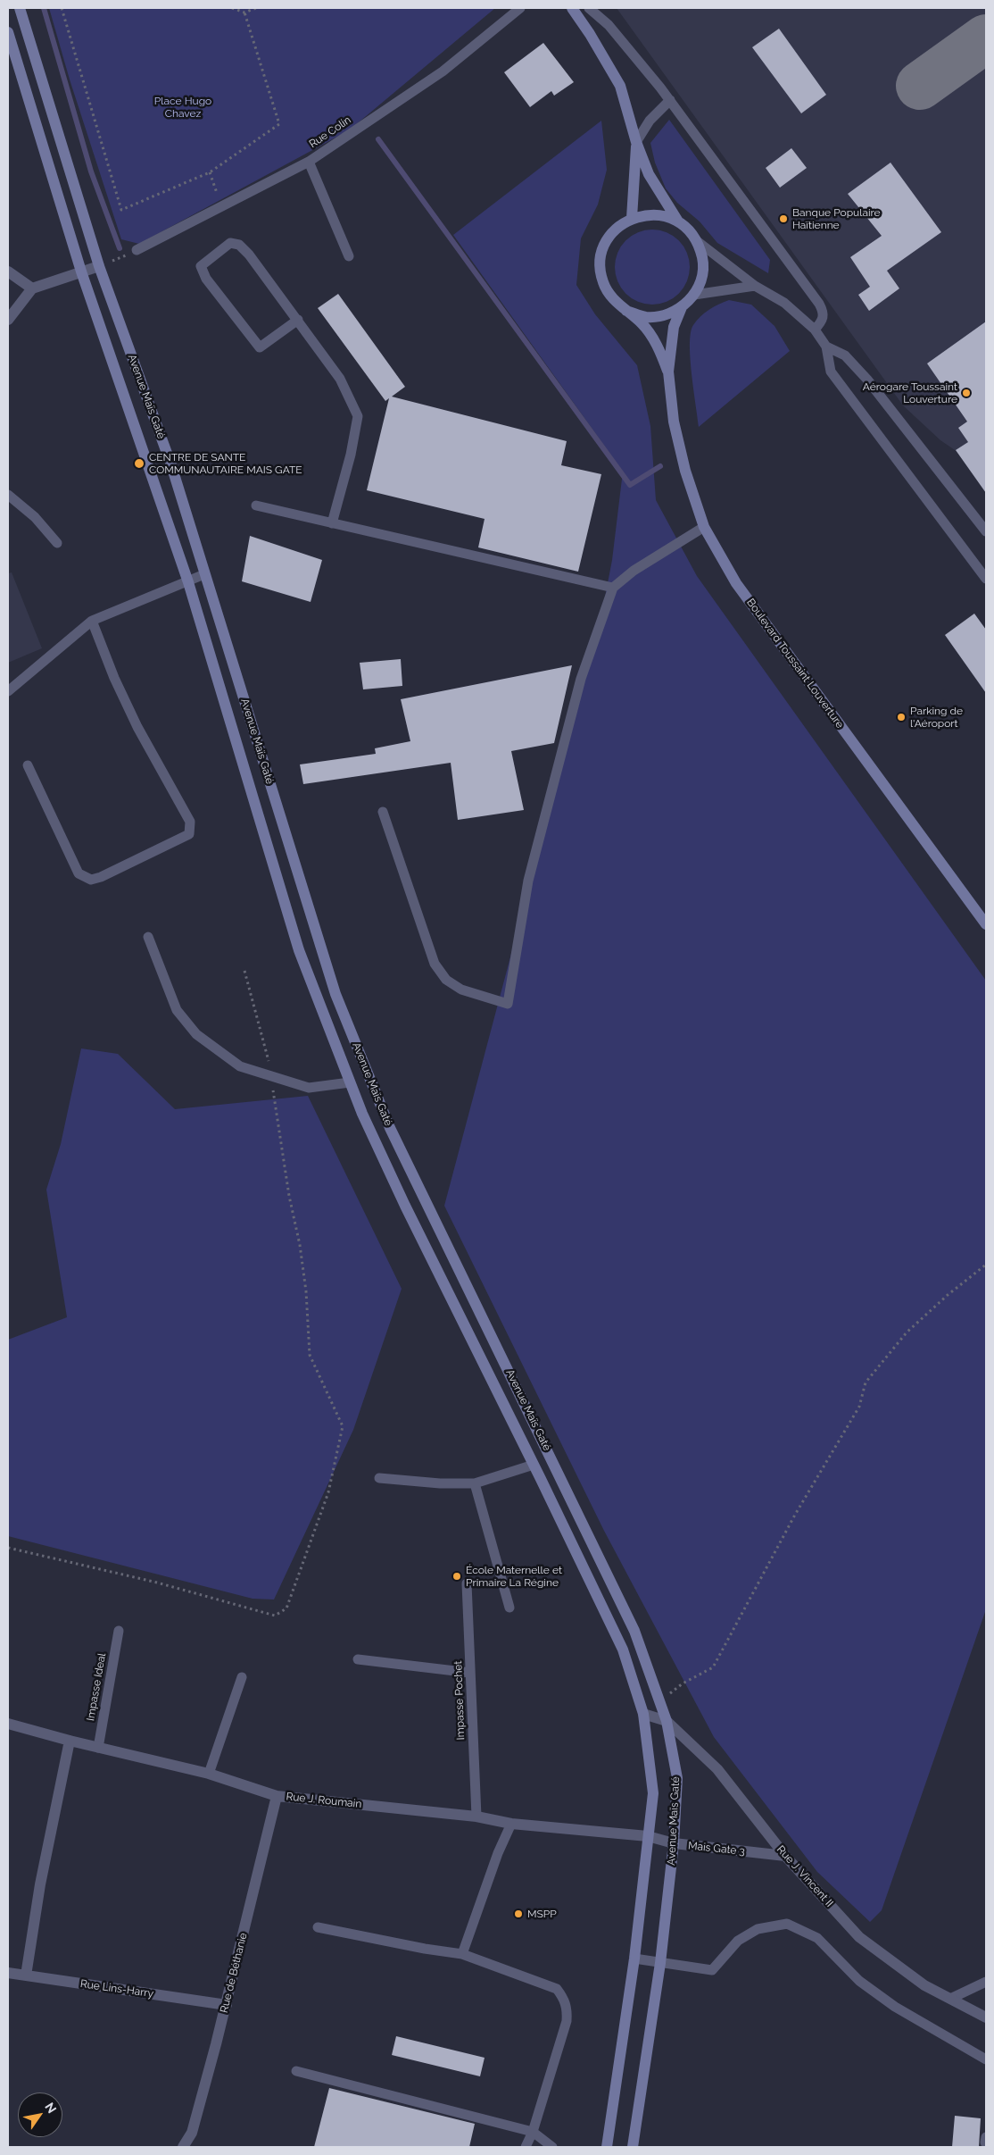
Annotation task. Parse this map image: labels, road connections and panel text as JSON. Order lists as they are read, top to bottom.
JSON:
{
  "streets": {
    "main road": ["Avenue Maïs Gaté", "Boulevard Toussaint Louverture"],
    "street": [
      "Rue J. Roumain",
      "Mais Gate 3",
      "Rue J. Vincent II",
      "Rue de Béthanie",
      "Rue Lins-Harry"
    ],
    "lane": ["Rue Colin", "Impasse Ideal", "Impasse Pochet"]
  },
  "crossings": [
    ["Avenue Maïs Gaté", "Rue J. Roumain"],
    ["Avenue Maïs Gaté", "Mais Gate 3"],
    ["Avenue Maïs Gaté", "Rue J. Vincent II"],
    ["Impasse Ideal", "Rue J. Roumain"],
    ["Impasse Pochet", "Rue J. Roumain"],
    ["Rue J. Roumain", "Mais Gate 3"],
    ["Rue J. Roumain", "Rue de Béthanie"],
    ["Mais Gate 3", "Rue J. Vincent II"],
    ["Rue de Béthanie", "Rue Lins-Harry"]
  ],
  "parks": ["Place Hugo Chavez"],
  "places": [
    "Banque Populaire Haïtienne",
    "Aérogare Toussaint Louverture",
    "CENTRE DE SANTE COMMUNAUTAIRE MAIS GATE",
    "Parking de l'Aéroport",
    "École Maternelle et Primaire La Régine",
    "MSPP"
  ],
  "north": "top right"
}
